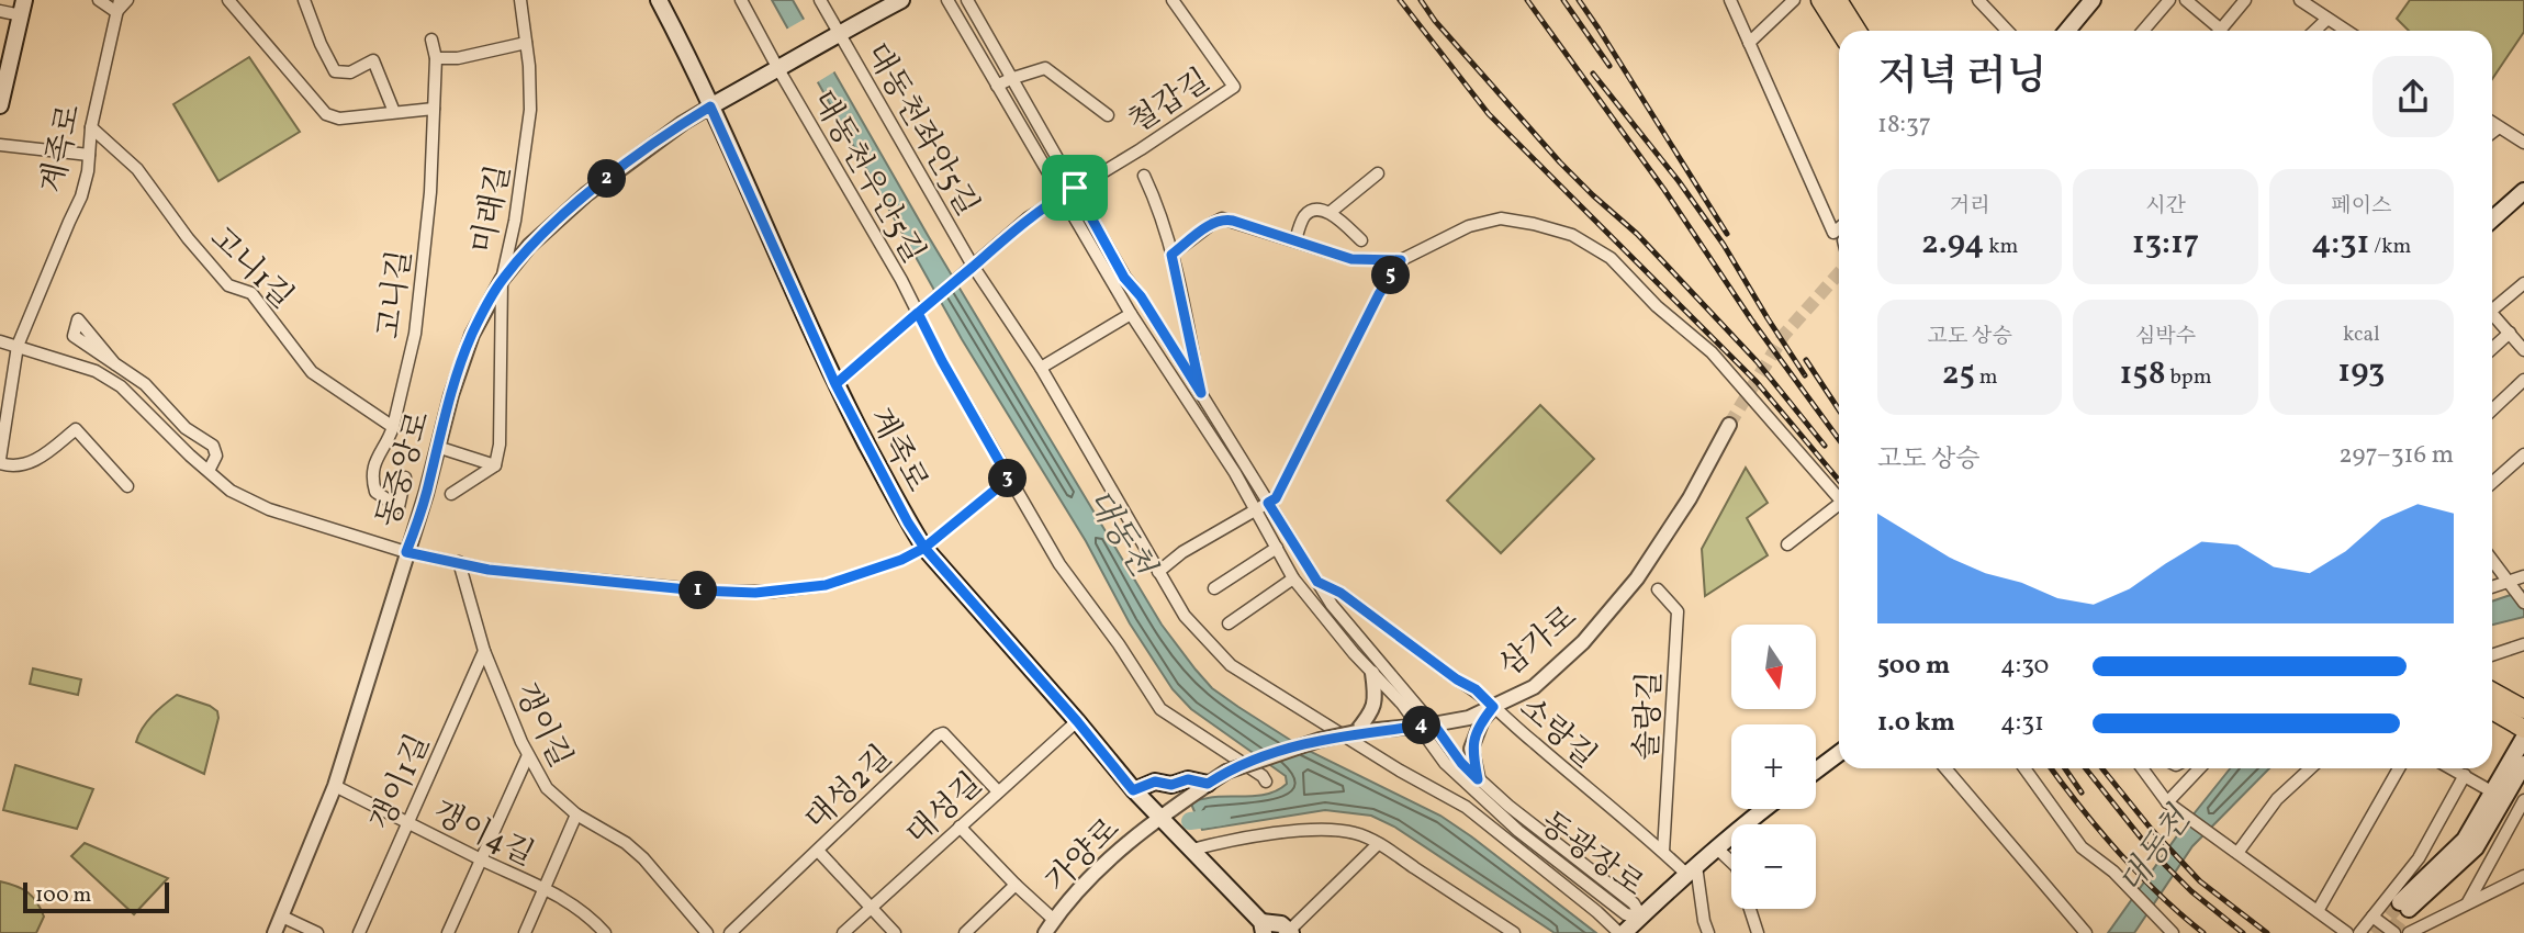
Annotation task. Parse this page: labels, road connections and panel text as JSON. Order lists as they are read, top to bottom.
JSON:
{
  "streets": {
    "main road": ["계족로"],
    "street": [
      "철갑길",
      "대동천좌안5길",
      "대동천우안5길",
      "미래길",
      "고니1길",
      "고니길",
      "동중앙로",
      "삼가로",
      "솔랑길",
      "갱이길",
      "소랑길",
      "갱이1길",
      "대성2길",
      "대성길",
      "갱이4길",
      "동광장로",
      "가양로"
    ]
  },
  "crossings": [
    ["철갑길", "대동천좌안5길"],
    ["철갑길", "대동천우안5길"],
    ["철갑길", "동광장로"],
    ["계족로", "고니1길"],
    ["계족로", "동중앙로"],
    ["계족로", "삼가로"],
    ["계족로", "대성길"],
    ["계족로", "가양로"],
    ["미래길", "동중앙로"],
    ["고니1길", "고니길"],
    ["동중앙로", "갱이4길"],
    ["삼가로", "소랑길"],
    ["삼가로", "동광장로"],
    ["삼가로", "가양로"],
    ["솔랑길", "소랑길"],
    ["갱이길", "갱이1길"],
    ["소랑길", "동광장로"],
    ["갱이1길", "갱이4길"],
    ["대성2길", "대성길"]
  ],
  "water": ["대동천"],
  "scale_bar": "100 m",
  "north": "bottom",
  "page": {
    "heading": ["저녁 러닝", "18:37"],
    "pins": [
      "2",
      "5",
      "3",
      "1",
      "4"
    ],
    "stats": [
      ["거리", "2.94 km"],
      ["시간", "13:17"],
      ["페이스", "4:31 /km"],
      ["고도 상승", "25 m"],
      ["심박수", "158 bpm"],
      ["kcal", "193"]
    ],
    "chart": ["고도 상승", "297–316 m"],
    "map_buttons": ["+", "−"],
    "list": [
      {
        "name": "500 m",
        "note": "4:30"
      },
      {
        "name": "1.0 km",
        "note": "4:31"
      }
    ],
    "scale": "100 m"
  }
}
